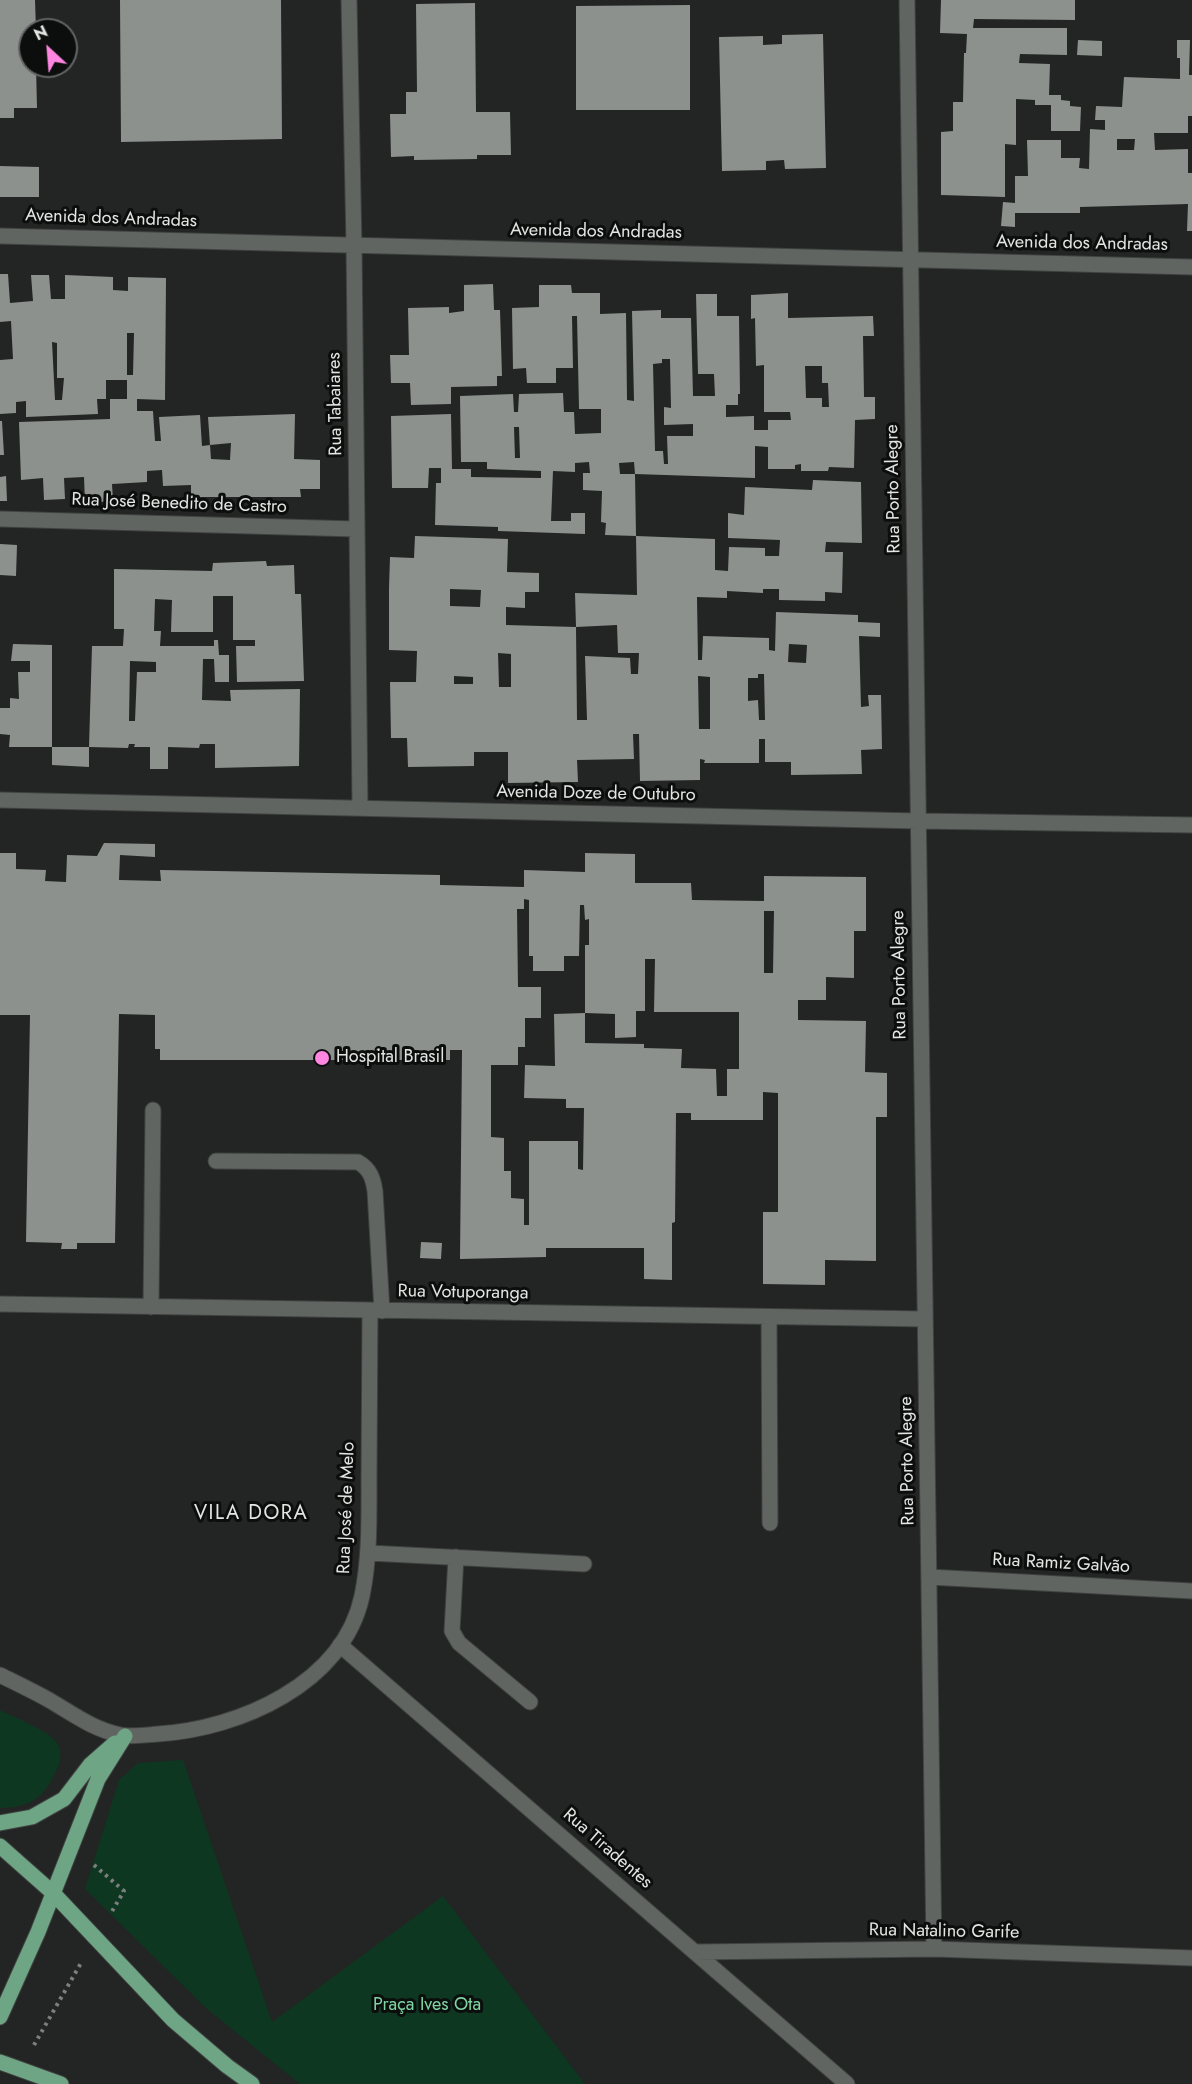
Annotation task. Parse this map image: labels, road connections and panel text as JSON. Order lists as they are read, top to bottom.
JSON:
{
  "streets": {
    "street": [
      "Avenida dos Andradas",
      "Rua Tabaiares",
      "Rua Porto Alegre",
      "Rua José Benedito de Castro",
      "Avenida Doze de Outubro",
      "Rua Votuporanga",
      "Rua José de Melo",
      "Rua Ramiz Galvão",
      "Rua Tiradentes",
      "Rua Natalino Garife"
    ]
  },
  "crossings": [
    ["Avenida dos Andradas", "Rua Tabaiares"],
    ["Avenida dos Andradas", "Rua Porto Alegre"],
    ["Rua Tabaiares", "Rua José Benedito de Castro"],
    ["Rua Tabaiares", "Avenida Doze de Outubro"],
    ["Rua Porto Alegre", "Avenida Doze de Outubro"],
    ["Rua Porto Alegre", "Rua Votuporanga"],
    ["Rua Porto Alegre", "Rua Ramiz Galvão"],
    ["Rua Porto Alegre", "Rua Natalino Garife"],
    ["Rua Votuporanga", "Rua José de Melo"],
    ["Rua José de Melo", "Rua Tiradentes"],
    ["Rua Tiradentes", "Rua Natalino Garife"]
  ],
  "districts": ["VILA DORA"],
  "parks": ["Praça Ives Ota"],
  "places": ["Hospital Brasil"],
  "north": "top left"
}
